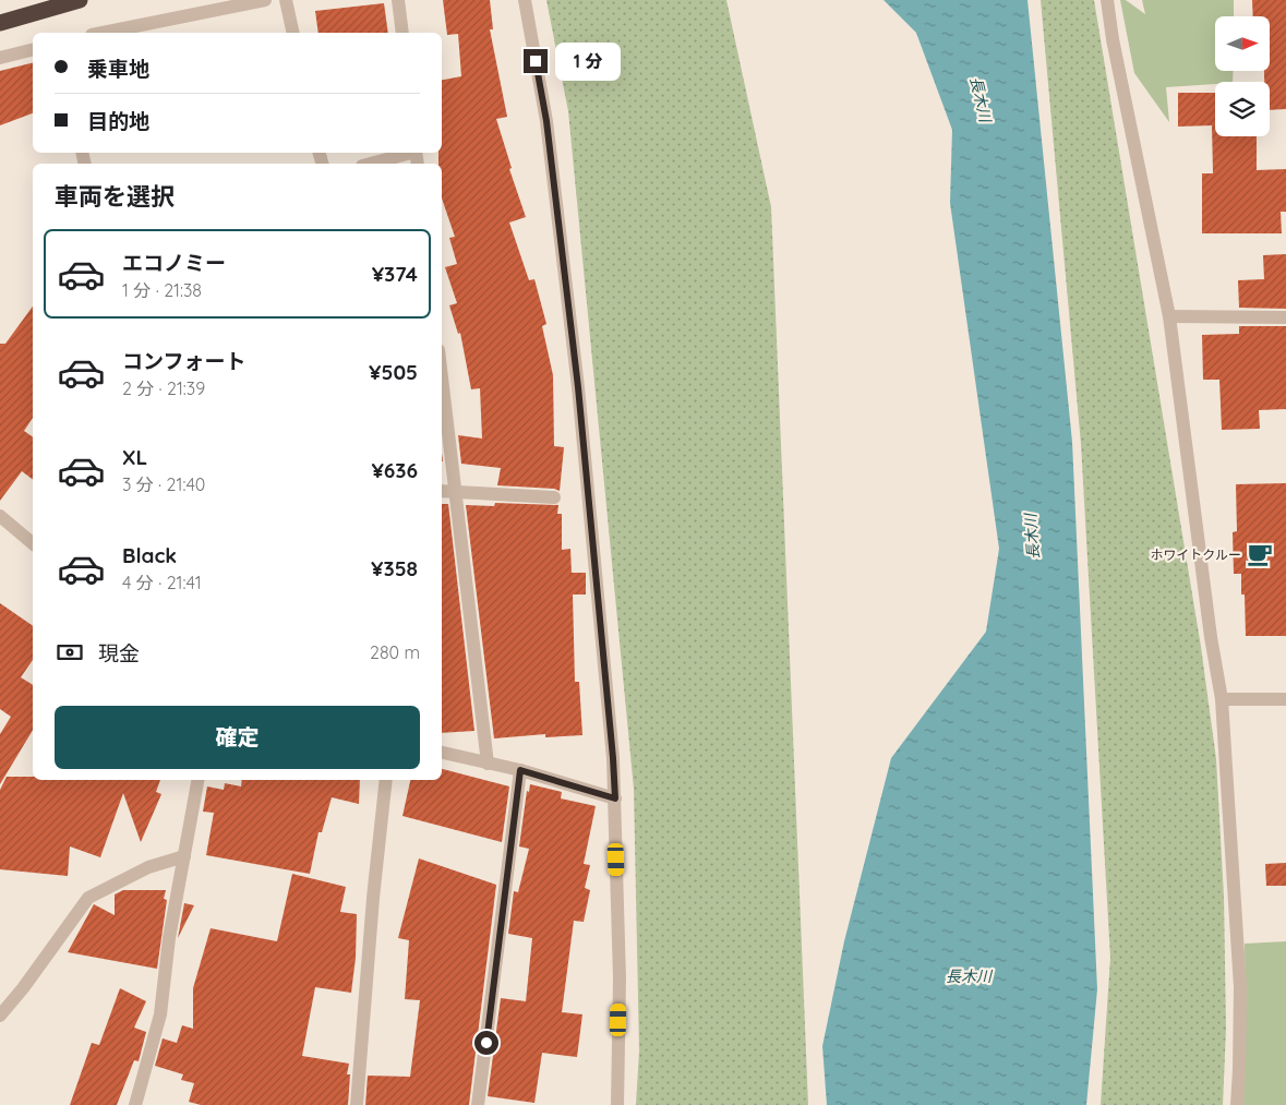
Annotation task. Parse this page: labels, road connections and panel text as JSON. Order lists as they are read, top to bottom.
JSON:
{
  "water": ["長木川"],
  "places": {
    "cafe": ["ホワイトクルー"]
  },
  "north": "right",
  "page": {
    "banner": ["乗車地", "目的地"],
    "bubble": "1 分",
    "heading": "車両を選択",
    "list": [
      {
        "name": "エコノミー",
        "note": "1 分 · 21:38",
        "value": "¥374"
      },
      {
        "name": "コンフォート",
        "note": "2 分 · 21:39",
        "value": "¥505"
      },
      {
        "name": "XL",
        "note": "3 分 · 21:40",
        "value": "¥636"
      },
      {
        "name": "Black",
        "note": "4 分 · 21:41",
        "value": "¥358"
      }
    ],
    "pay": ["現金", "280 m"],
    "buttons": "確定"
  }
}
